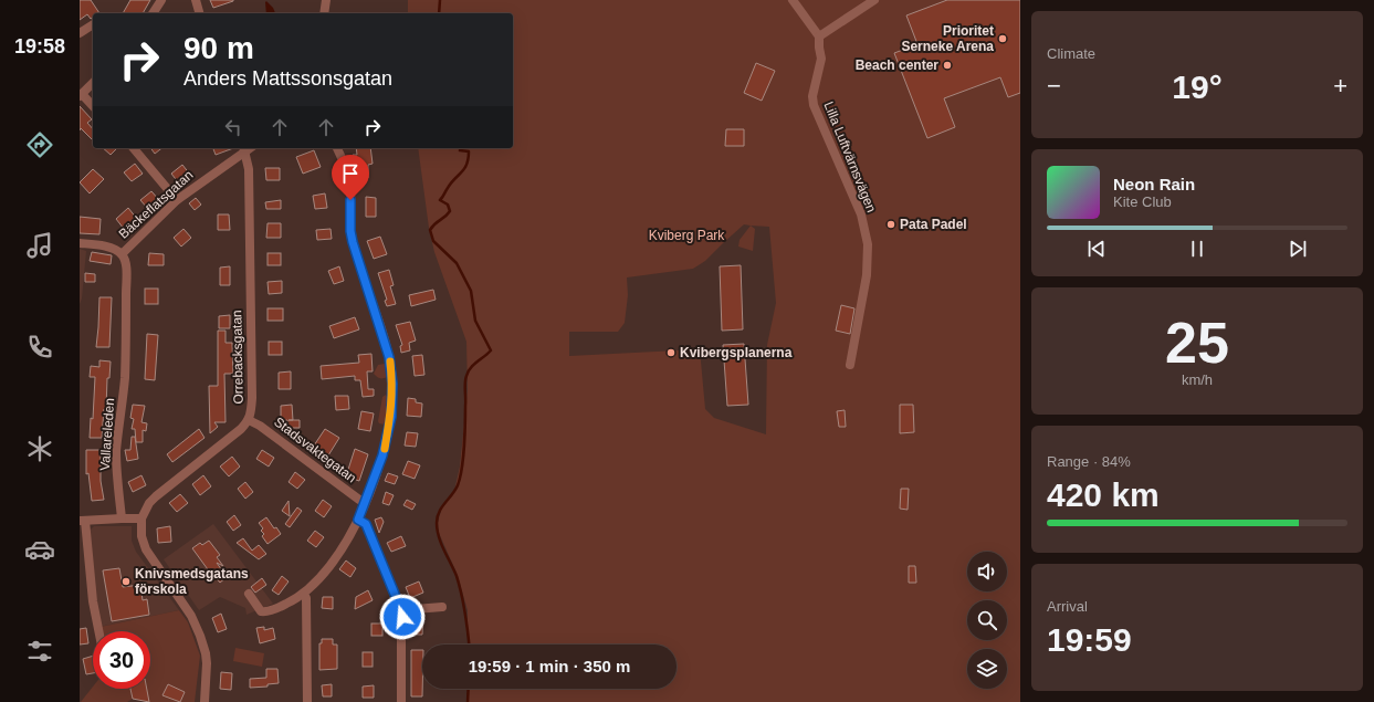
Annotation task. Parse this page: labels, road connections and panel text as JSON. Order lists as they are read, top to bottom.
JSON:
{
  "streets": {
    "street": [
      "Lilla Luftvärnsvägen",
      "Bäckeflatsgatan",
      "Orrebacksgatan",
      "Vallareleden",
      "Stadsvaktegatan"
    ]
  },
  "crossings": [
    ["Bäckeflatsgatan", "Orrebacksgatan"],
    ["Bäckeflatsgatan", "Vallareleden"],
    ["Orrebacksgatan", "Stadsvaktegatan"]
  ],
  "parks": ["Kviberg Park"],
  "places": [
    "Prioritet Serneke Arena",
    "Beach center",
    "Pata Padel",
    "Kvibergsplanerna",
    "Knivsmedsgatans förskola"
  ],
  "page": {
    "tabs": "19:58",
    "tile": [
      "Climate",
      ["25", "km/h"],
      ["Range · 84%", "420 km"],
      ["Arrival", "19:59"]
    ],
    "turn": ["90 m", "Anders Mattssonsgatan"],
    "heat": ["−", "19°", "+"],
    "song": ["Neon Rain", "Kite Club"],
    "limit": "30",
    "trip": "19:59 · 1 min · 350 m"
  }
}
